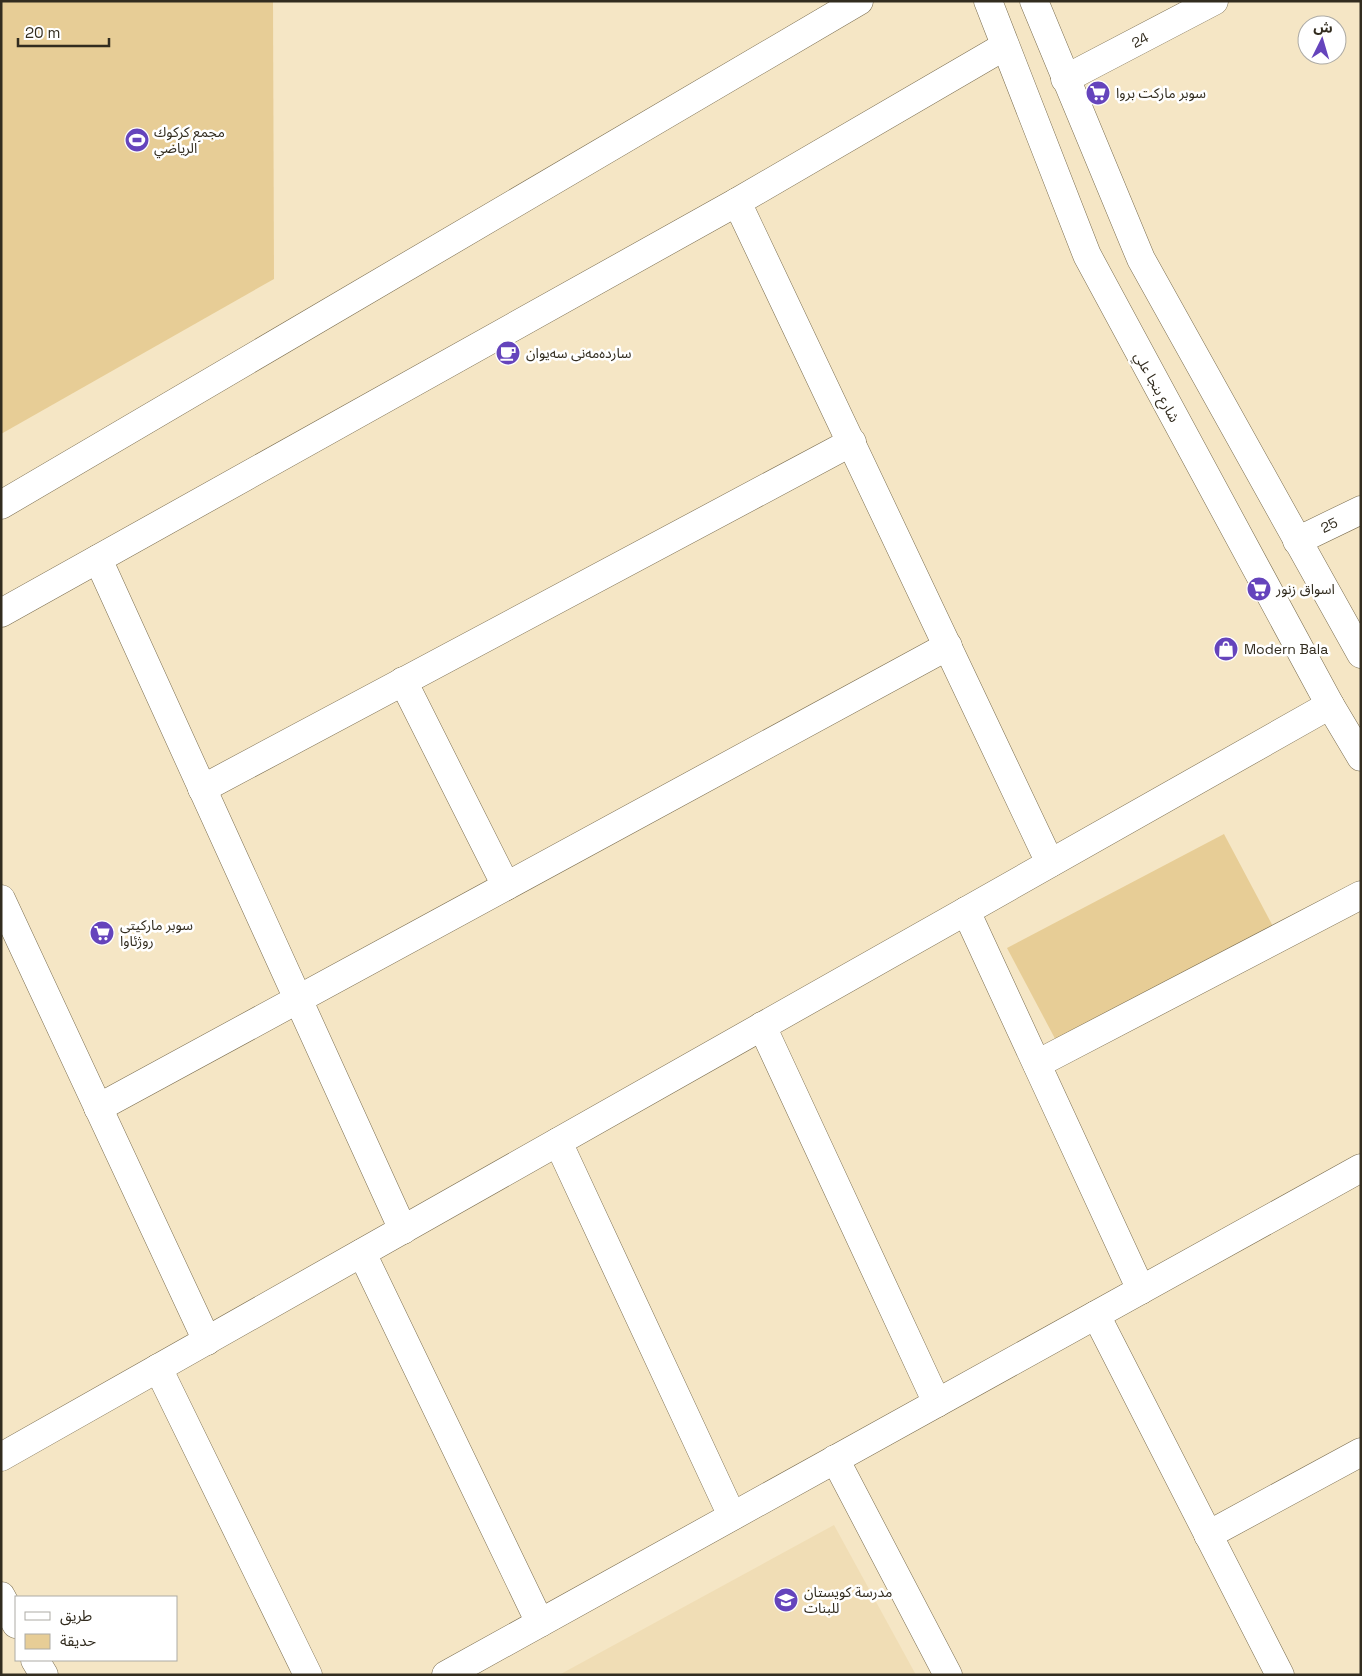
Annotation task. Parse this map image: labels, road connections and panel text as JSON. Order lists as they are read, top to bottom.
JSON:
{
  "streets": {
    "street": ["24", "شارع بنجا علي", "25"]
  },
  "places": {
    "supermarket": ["سوبر ماركت بروا", "اسواق زنور", "سوبر ماركيتى روژئاوا"],
    "sports": ["مجمع كركوك الرياضي"],
    "cafe": ["ساردەمەنی سەیوان"],
    "shop": ["Modern Bala"],
    "school or university": ["مدرسة كويستان للبنات"]
  },
  "legend": ["طريق", "حديقة"],
  "scale_bar": "20 m",
  "north": "top"
}
